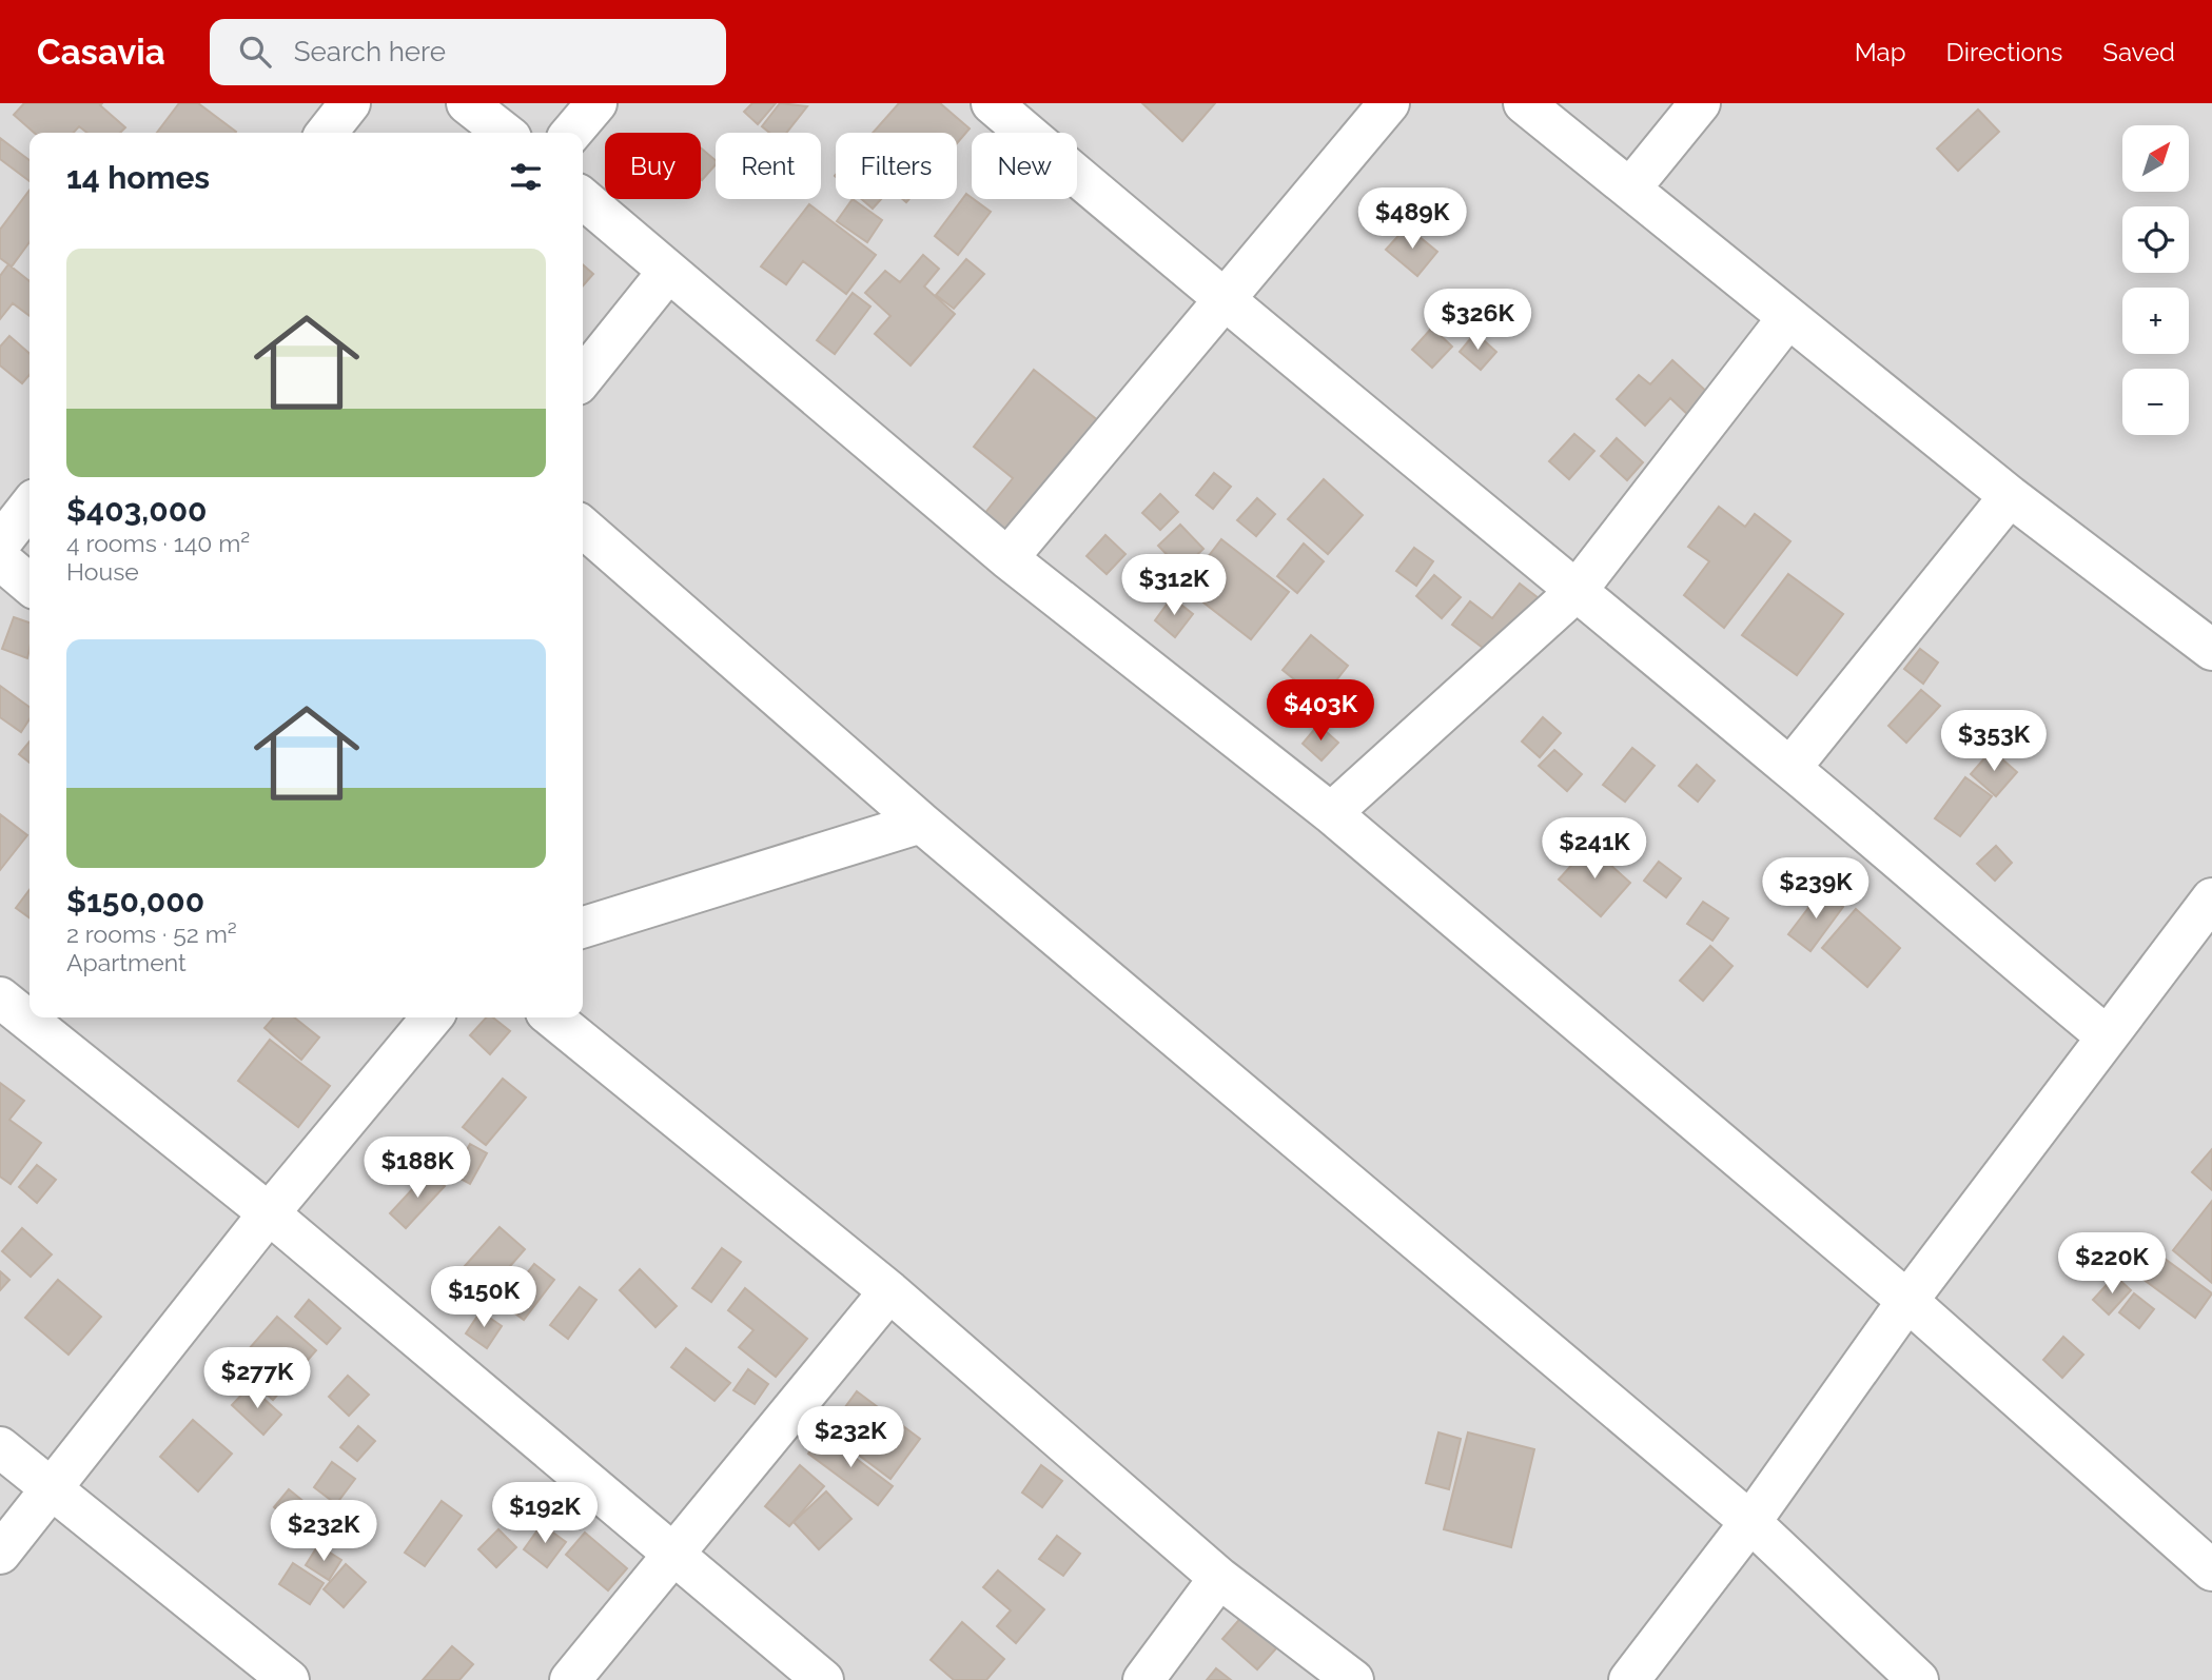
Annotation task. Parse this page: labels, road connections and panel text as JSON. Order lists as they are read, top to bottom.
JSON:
{
  "north": "top right",
  "page": {
    "header": "Casavia",
    "search": "Search here",
    "nav": ["Map", "Directions", "Saved"],
    "map_buttons": ["+", "−"],
    "chip": [
      "Buy",
      "Rent",
      "Filters",
      "New"
    ],
    "heading": "14 homes",
    "price": [
      "$489K",
      "$326K",
      "$312K",
      "$403K",
      "$353K",
      "$241K",
      "$239K",
      "$188K",
      "$220K",
      "$150K",
      "$277K",
      "$232K",
      "$192K",
      "$232K"
    ],
    "list": [
      {
        "name": "$403,000",
        "note": "4 rooms · 140 m² · House"
      },
      {
        "name": "$150,000",
        "note": "2 rooms · 52 m² · Apartment"
      }
    ]
  }
}
